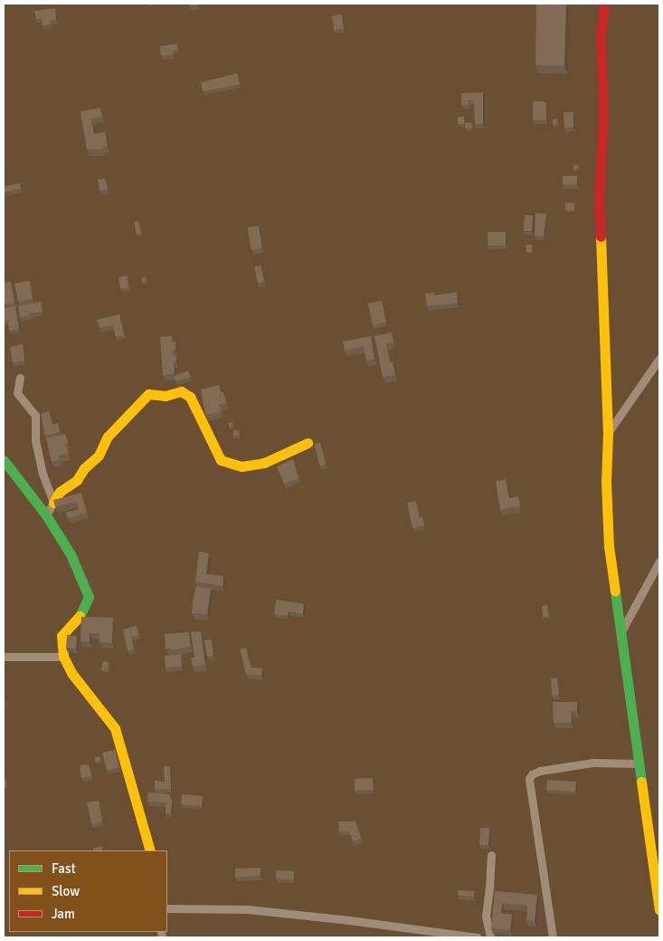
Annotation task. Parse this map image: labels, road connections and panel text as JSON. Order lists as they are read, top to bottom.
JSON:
{
  "legend": ["Fast", "Slow", "Jam"]
}
